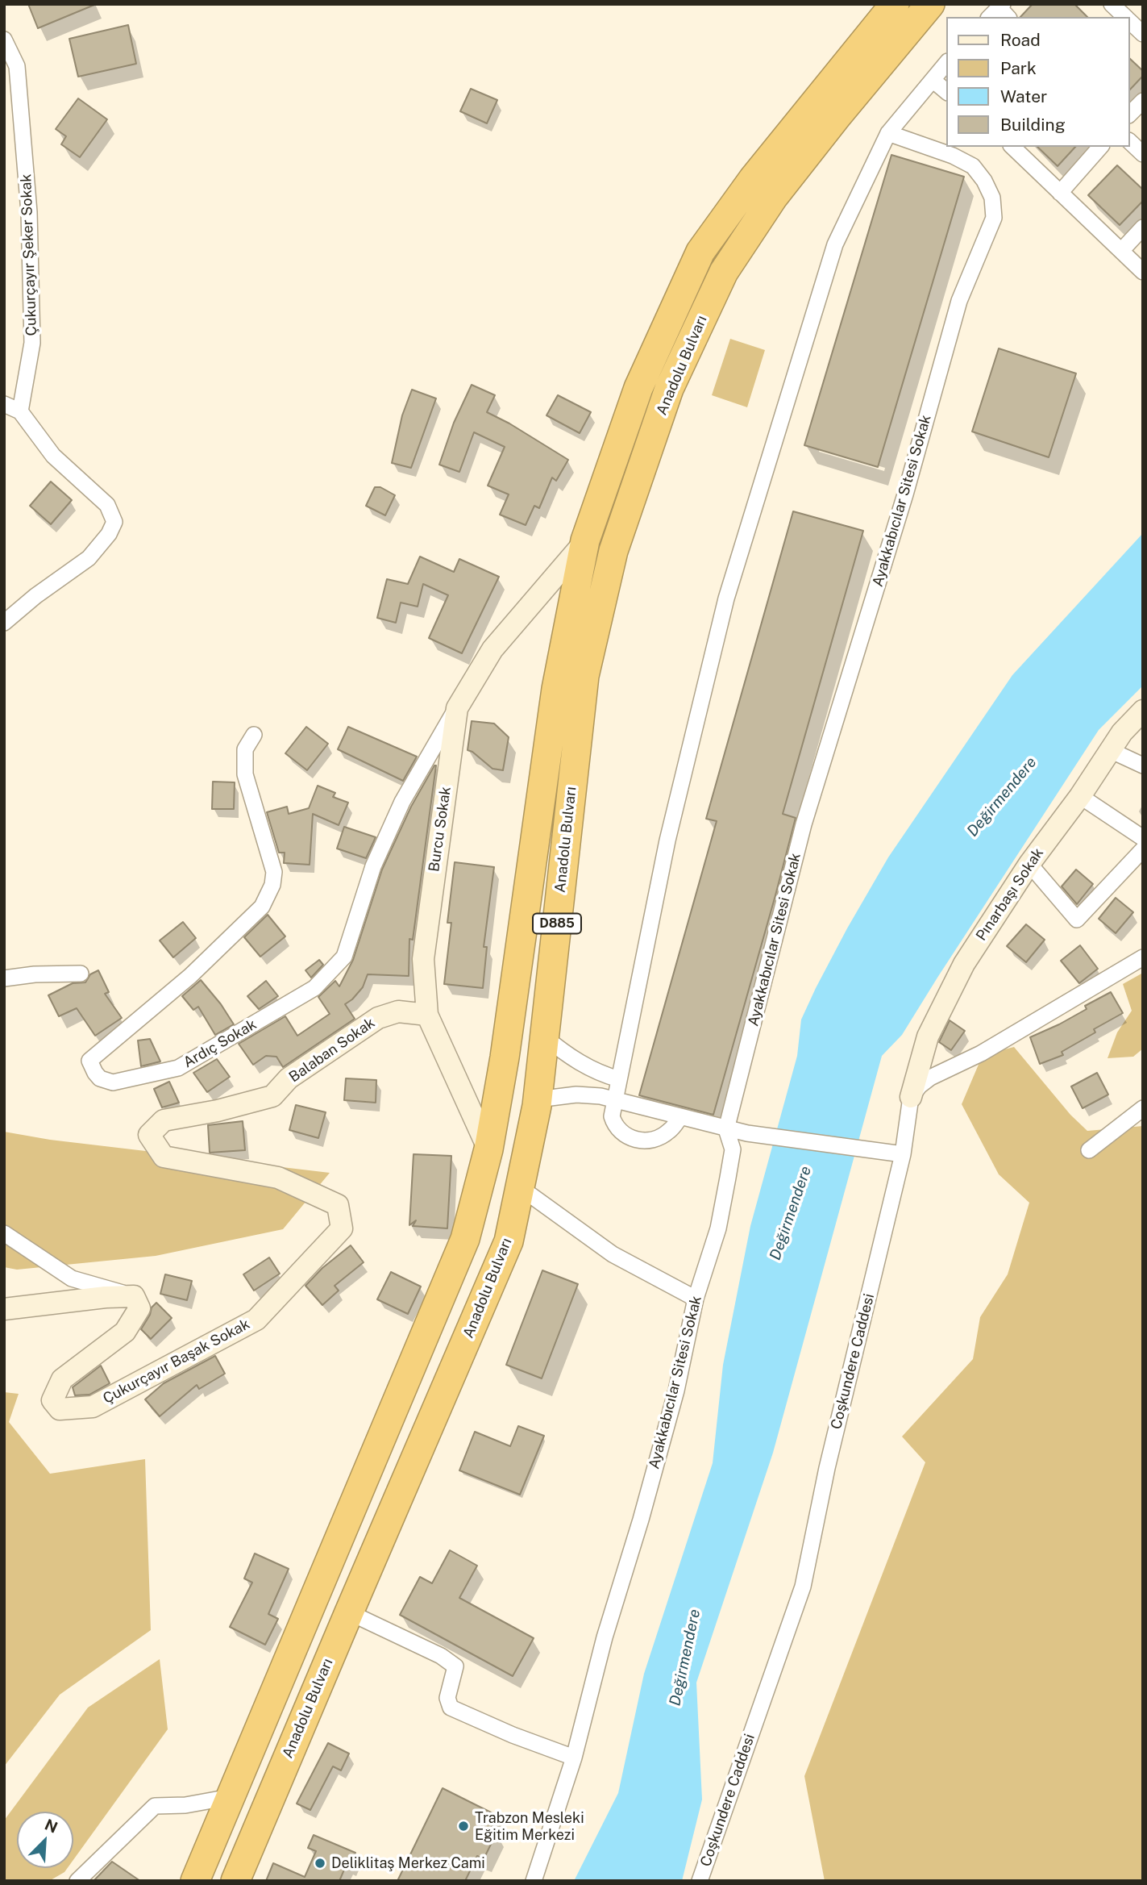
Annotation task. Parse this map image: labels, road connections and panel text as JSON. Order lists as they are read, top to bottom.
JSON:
{
  "streets": {
    "highway": ["Anadolu Bulvarı", "D885"],
    "street": [
      "Çukurçayır Şeker Sokak",
      "Ayakkabıcılar Sitesi Sokak",
      "Burcu Sokak",
      "Pınarbaşı Sokak",
      "Ardıç Sokak",
      "Balaban Sokak",
      "Çukurçayır Başak Sokak",
      "Coşkundere Caddesi"
    ]
  },
  "crossings": [
    ["Anadolu Bulvarı", "Burcu Sokak"],
    ["Burcu Sokak", "Ardıç Sokak"],
    ["Burcu Sokak", "Balaban Sokak"],
    ["Pınarbaşı Sokak", "Coşkundere Caddesi"],
    ["Balaban Sokak", "Çukurçayır Başak Sokak"]
  ],
  "water": ["Değirmendere"],
  "places": ["Trabzon Mesleki Eğitim Merkezi", "Deliklitaş Merkez Cami"],
  "legend": [
    "Road",
    "Park",
    "Water",
    "Building"
  ],
  "north": "top right"
}
